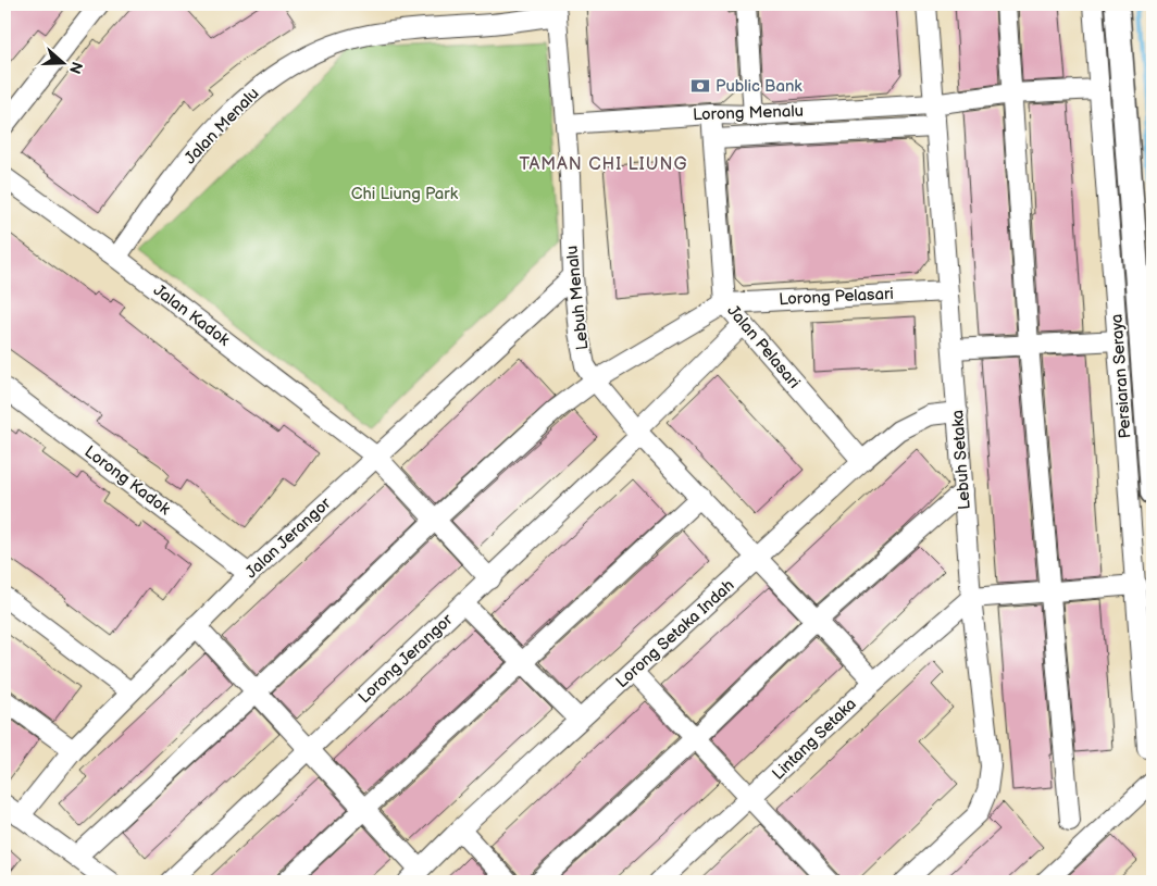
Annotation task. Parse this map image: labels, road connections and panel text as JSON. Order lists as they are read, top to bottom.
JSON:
{
  "streets": {
    "main road": ["Persiaran Seraya"],
    "street": [
      "Lorong Menalu",
      "Jalan Menalu",
      "Lorong Pelasari",
      "Lebuh Menalu",
      "Jalan Kadok",
      "Jalan Pelasari",
      "Lebuh Setaka",
      "Lorong Kadok",
      "Jalan Jerangor",
      "Lorong Setaka Indah",
      "Lorong Jerangor",
      "Lintang Setaka"
    ]
  },
  "crossings": [
    ["Lorong Menalu", "Lebuh Menalu"],
    ["Lorong Menalu", "Jalan Pelasari"],
    ["Lorong Menalu", "Persiaran Seraya"],
    ["Lorong Menalu", "Lebuh Setaka"],
    ["Jalan Menalu", "Lebuh Menalu"],
    ["Jalan Menalu", "Jalan Kadok"],
    ["Lorong Pelasari", "Jalan Pelasari"],
    ["Lorong Pelasari", "Lebuh Setaka"],
    ["Lebuh Menalu", "Jalan Jerangor"],
    ["Lebuh Menalu", "Lorong Setaka Indah"],
    ["Lebuh Menalu", "Lorong Jerangor"],
    ["Lebuh Menalu", "Lintang Setaka"],
    ["Jalan Kadok", "Jalan Jerangor"],
    ["Jalan Kadok", "Lorong Jerangor"],
    ["Jalan Pelasari", "Lorong Setaka Indah"],
    ["Jalan Pelasari", "Lorong Jerangor"],
    ["Lebuh Setaka", "Lorong Setaka Indah"],
    ["Lebuh Setaka", "Lintang Setaka"],
    ["Lorong Kadok", "Jalan Jerangor"]
  ],
  "districts": ["TAMAN CHI LIUNG"],
  "parks": ["Chi Liung Park"],
  "places": {
    "bank": ["Public Bank"]
  },
  "north": "right"
}
